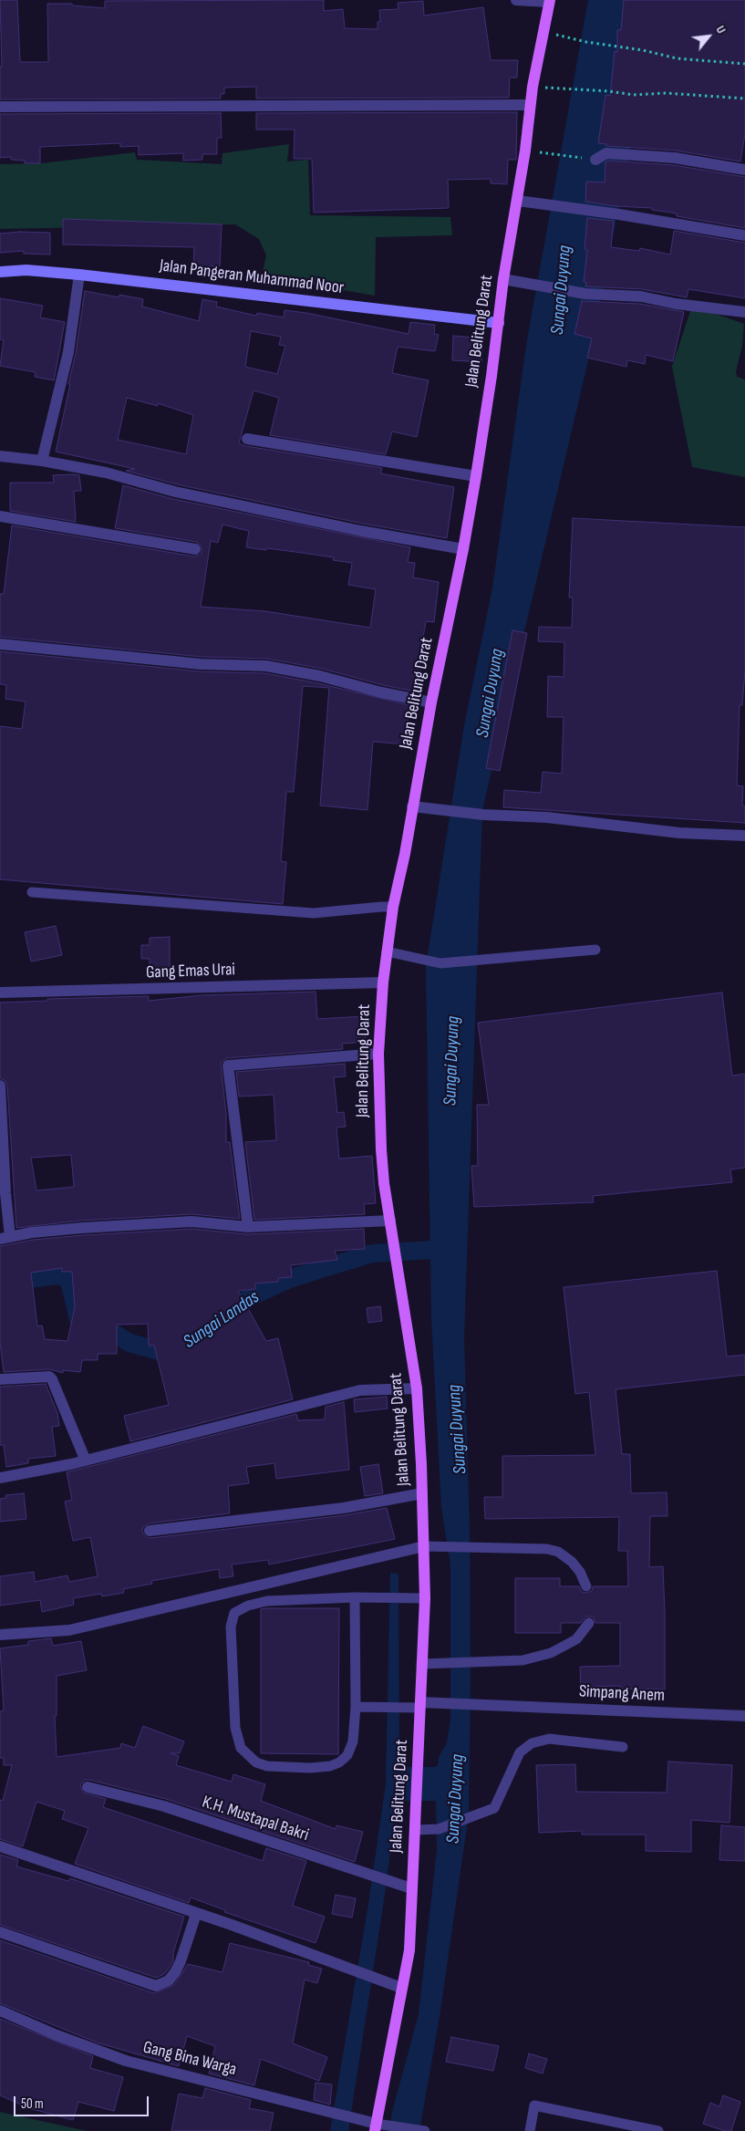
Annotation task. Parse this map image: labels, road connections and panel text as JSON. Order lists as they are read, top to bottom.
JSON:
{
  "streets": {
    "main road": ["Jalan Pangeran Muhammad Noor", "Jalan Belitung Darat"],
    "street": [
      "Gang Emas Urai",
      "Simpang Anem",
      "K.H. Mustapal Bakri",
      "Gang Bina Warga"
    ]
  },
  "crossings": [
    ["Jalan Pangeran Muhammad Noor", "Jalan Belitung Darat"],
    ["Jalan Belitung Darat", "Gang Emas Urai"],
    ["Jalan Belitung Darat", "Simpang Anem"],
    ["Jalan Belitung Darat", "K.H. Mustapal Bakri"],
    ["Jalan Belitung Darat", "Gang Bina Warga"]
  ],
  "water": ["Sungai Duyung", "Sungai Landas"],
  "scale_bar": "50 m",
  "north": "top right"
}
